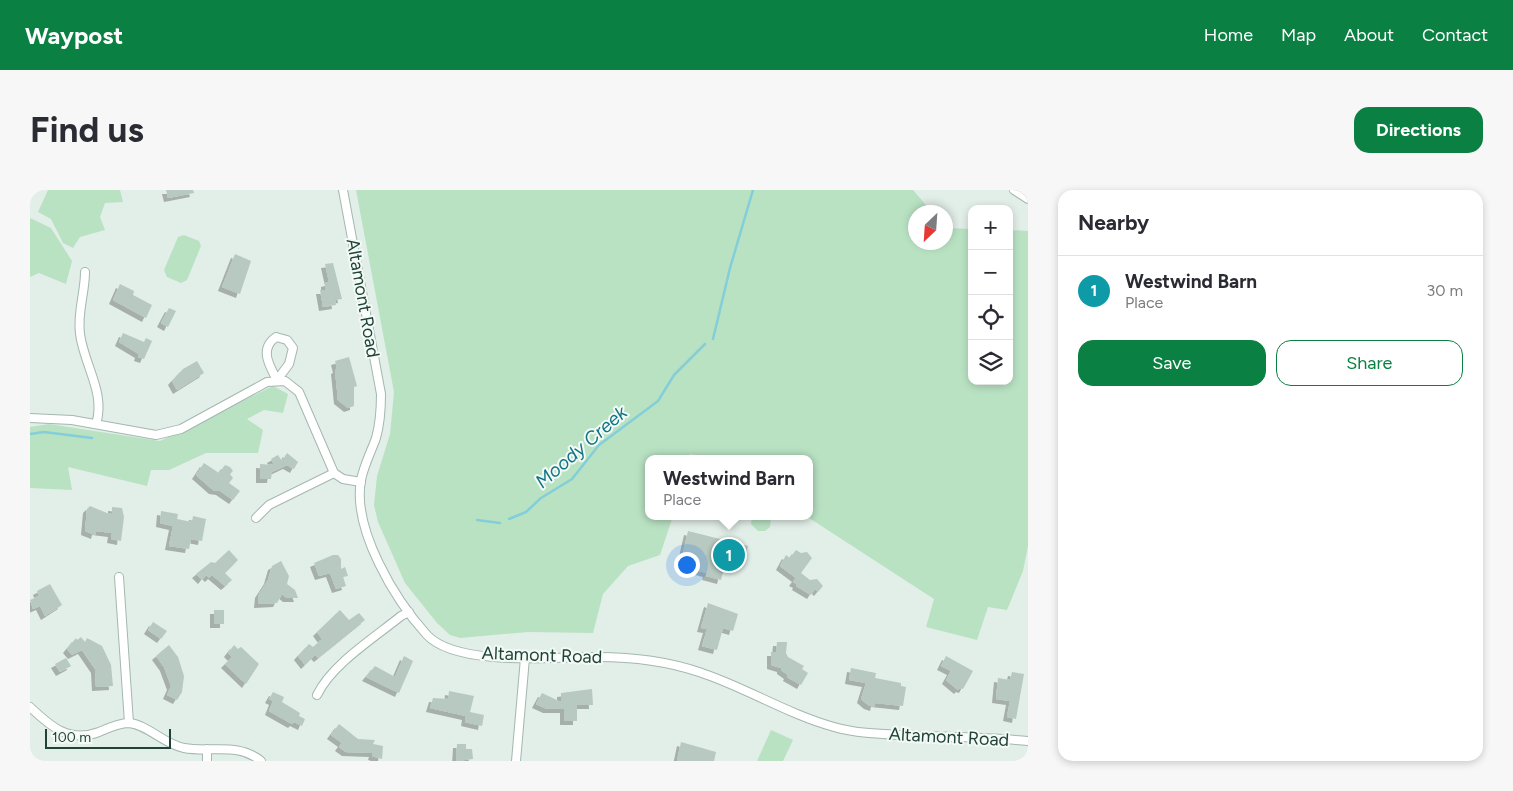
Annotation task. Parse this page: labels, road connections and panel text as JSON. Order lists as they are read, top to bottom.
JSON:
{
  "streets": {
    "street": ["Altamont Road"]
  },
  "water": ["Moody Creek"],
  "scale_bar": "100 m",
  "north": "bottom left",
  "page": {
    "header": "Waypost",
    "nav": [
      "Home",
      "Map",
      "About",
      "Contact"
    ],
    "buttons": [
      "Directions",
      ["Save", "Share"]
    ],
    "title": "Find us",
    "heading": "Nearby",
    "map_buttons": ["+", "−"],
    "list": [
      {
        "mark": "1",
        "name": "Westwind Barn",
        "note": "Place",
        "value": "30 m"
      }
    ],
    "popup": ["Westwind Barn", "Place"],
    "pins": "1",
    "scale": "100 m"
  }
}
